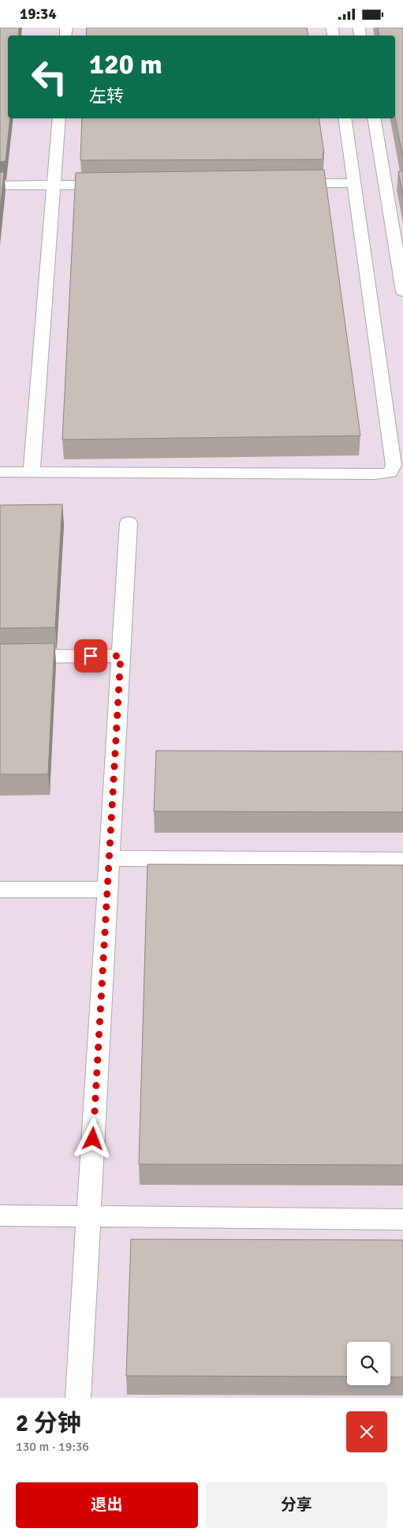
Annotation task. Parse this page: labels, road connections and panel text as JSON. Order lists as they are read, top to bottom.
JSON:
{
  "page": {
    "status": "19:34",
    "turn": ["120 m", "左转"],
    "heading": ["2 分钟", "130 m · 19:36"],
    "buttons": ["退出", "分享"]
  }
}
